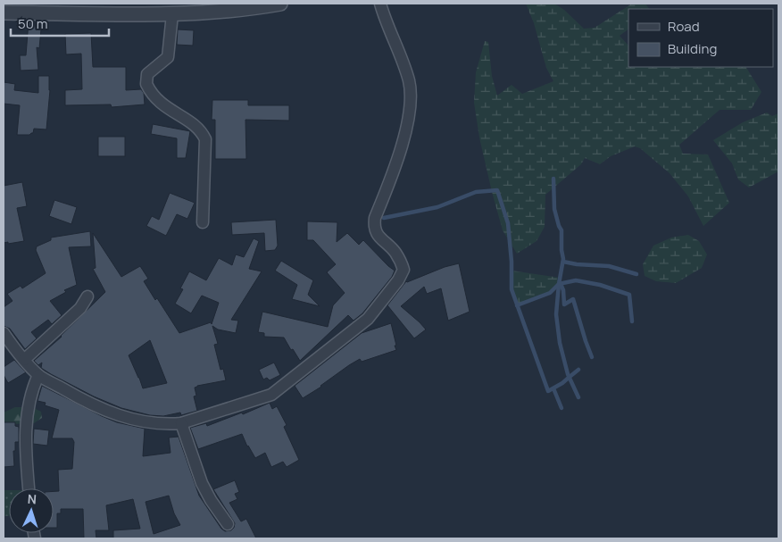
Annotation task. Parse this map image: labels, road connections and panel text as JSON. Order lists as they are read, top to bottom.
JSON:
{
  "legend": ["Road", "Building"],
  "scale_bar": "50 m",
  "north": "top"
}
